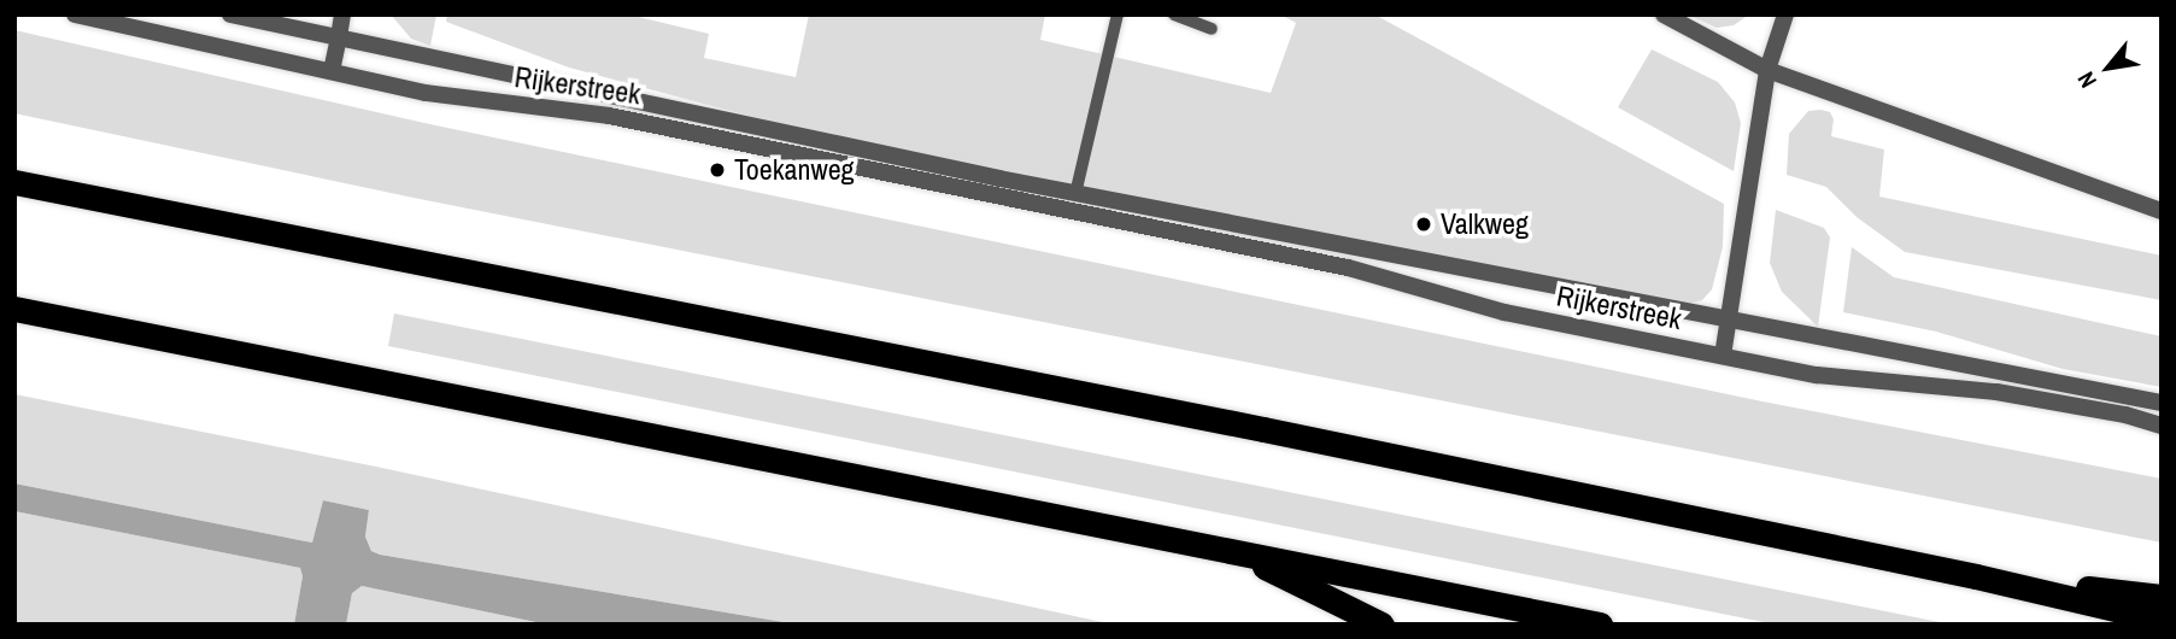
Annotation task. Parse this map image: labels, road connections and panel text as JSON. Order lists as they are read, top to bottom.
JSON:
{
  "streets": {
    "street": ["Rijkerstreek"]
  },
  "places": ["Toekanweg", "Valkweg"],
  "north": "bottom left"
}
